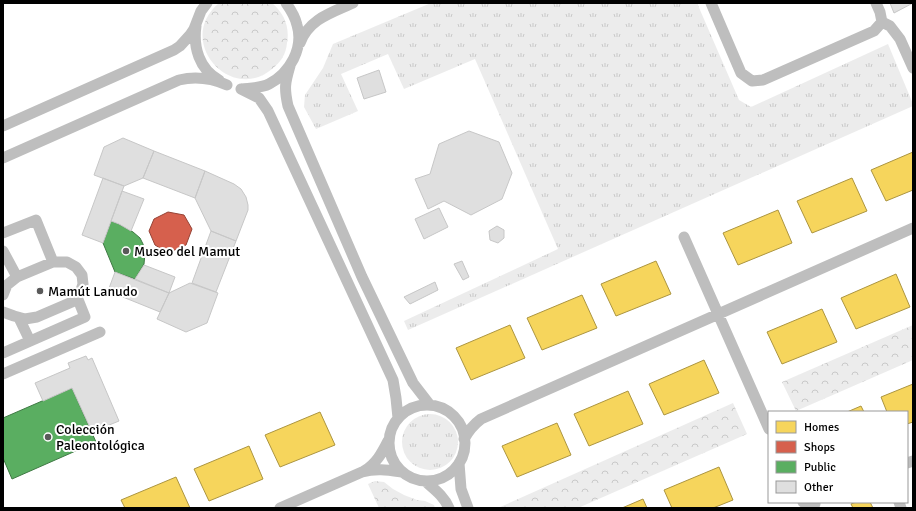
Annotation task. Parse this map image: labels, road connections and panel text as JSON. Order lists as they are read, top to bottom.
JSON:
{
  "places": ["Museo del Mamut", "Mamút Lanudo", "Colección Paleontológica"],
  "legend": [
    "Homes",
    "Shops",
    "Public",
    "Other"
  ]
}
